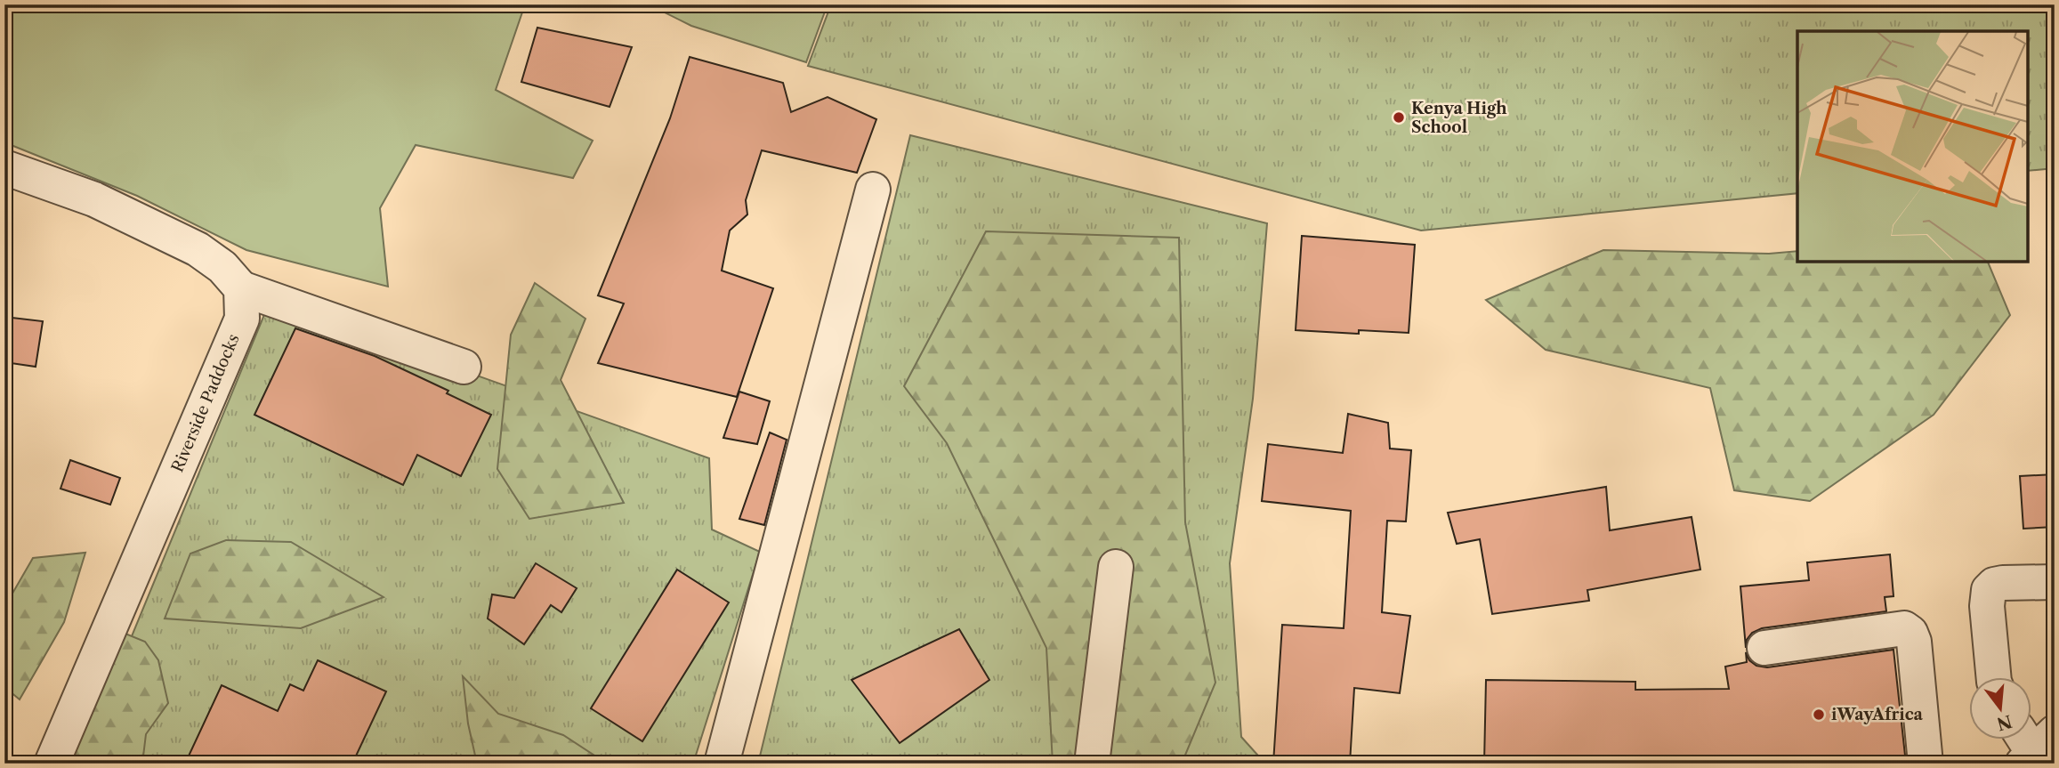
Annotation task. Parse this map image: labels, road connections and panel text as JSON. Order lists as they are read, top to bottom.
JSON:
{
  "streets": {
    "street": ["Riverside Paddocks"]
  },
  "places": ["Kenya High School", "iWayAfrica"],
  "north": "bottom"
}
